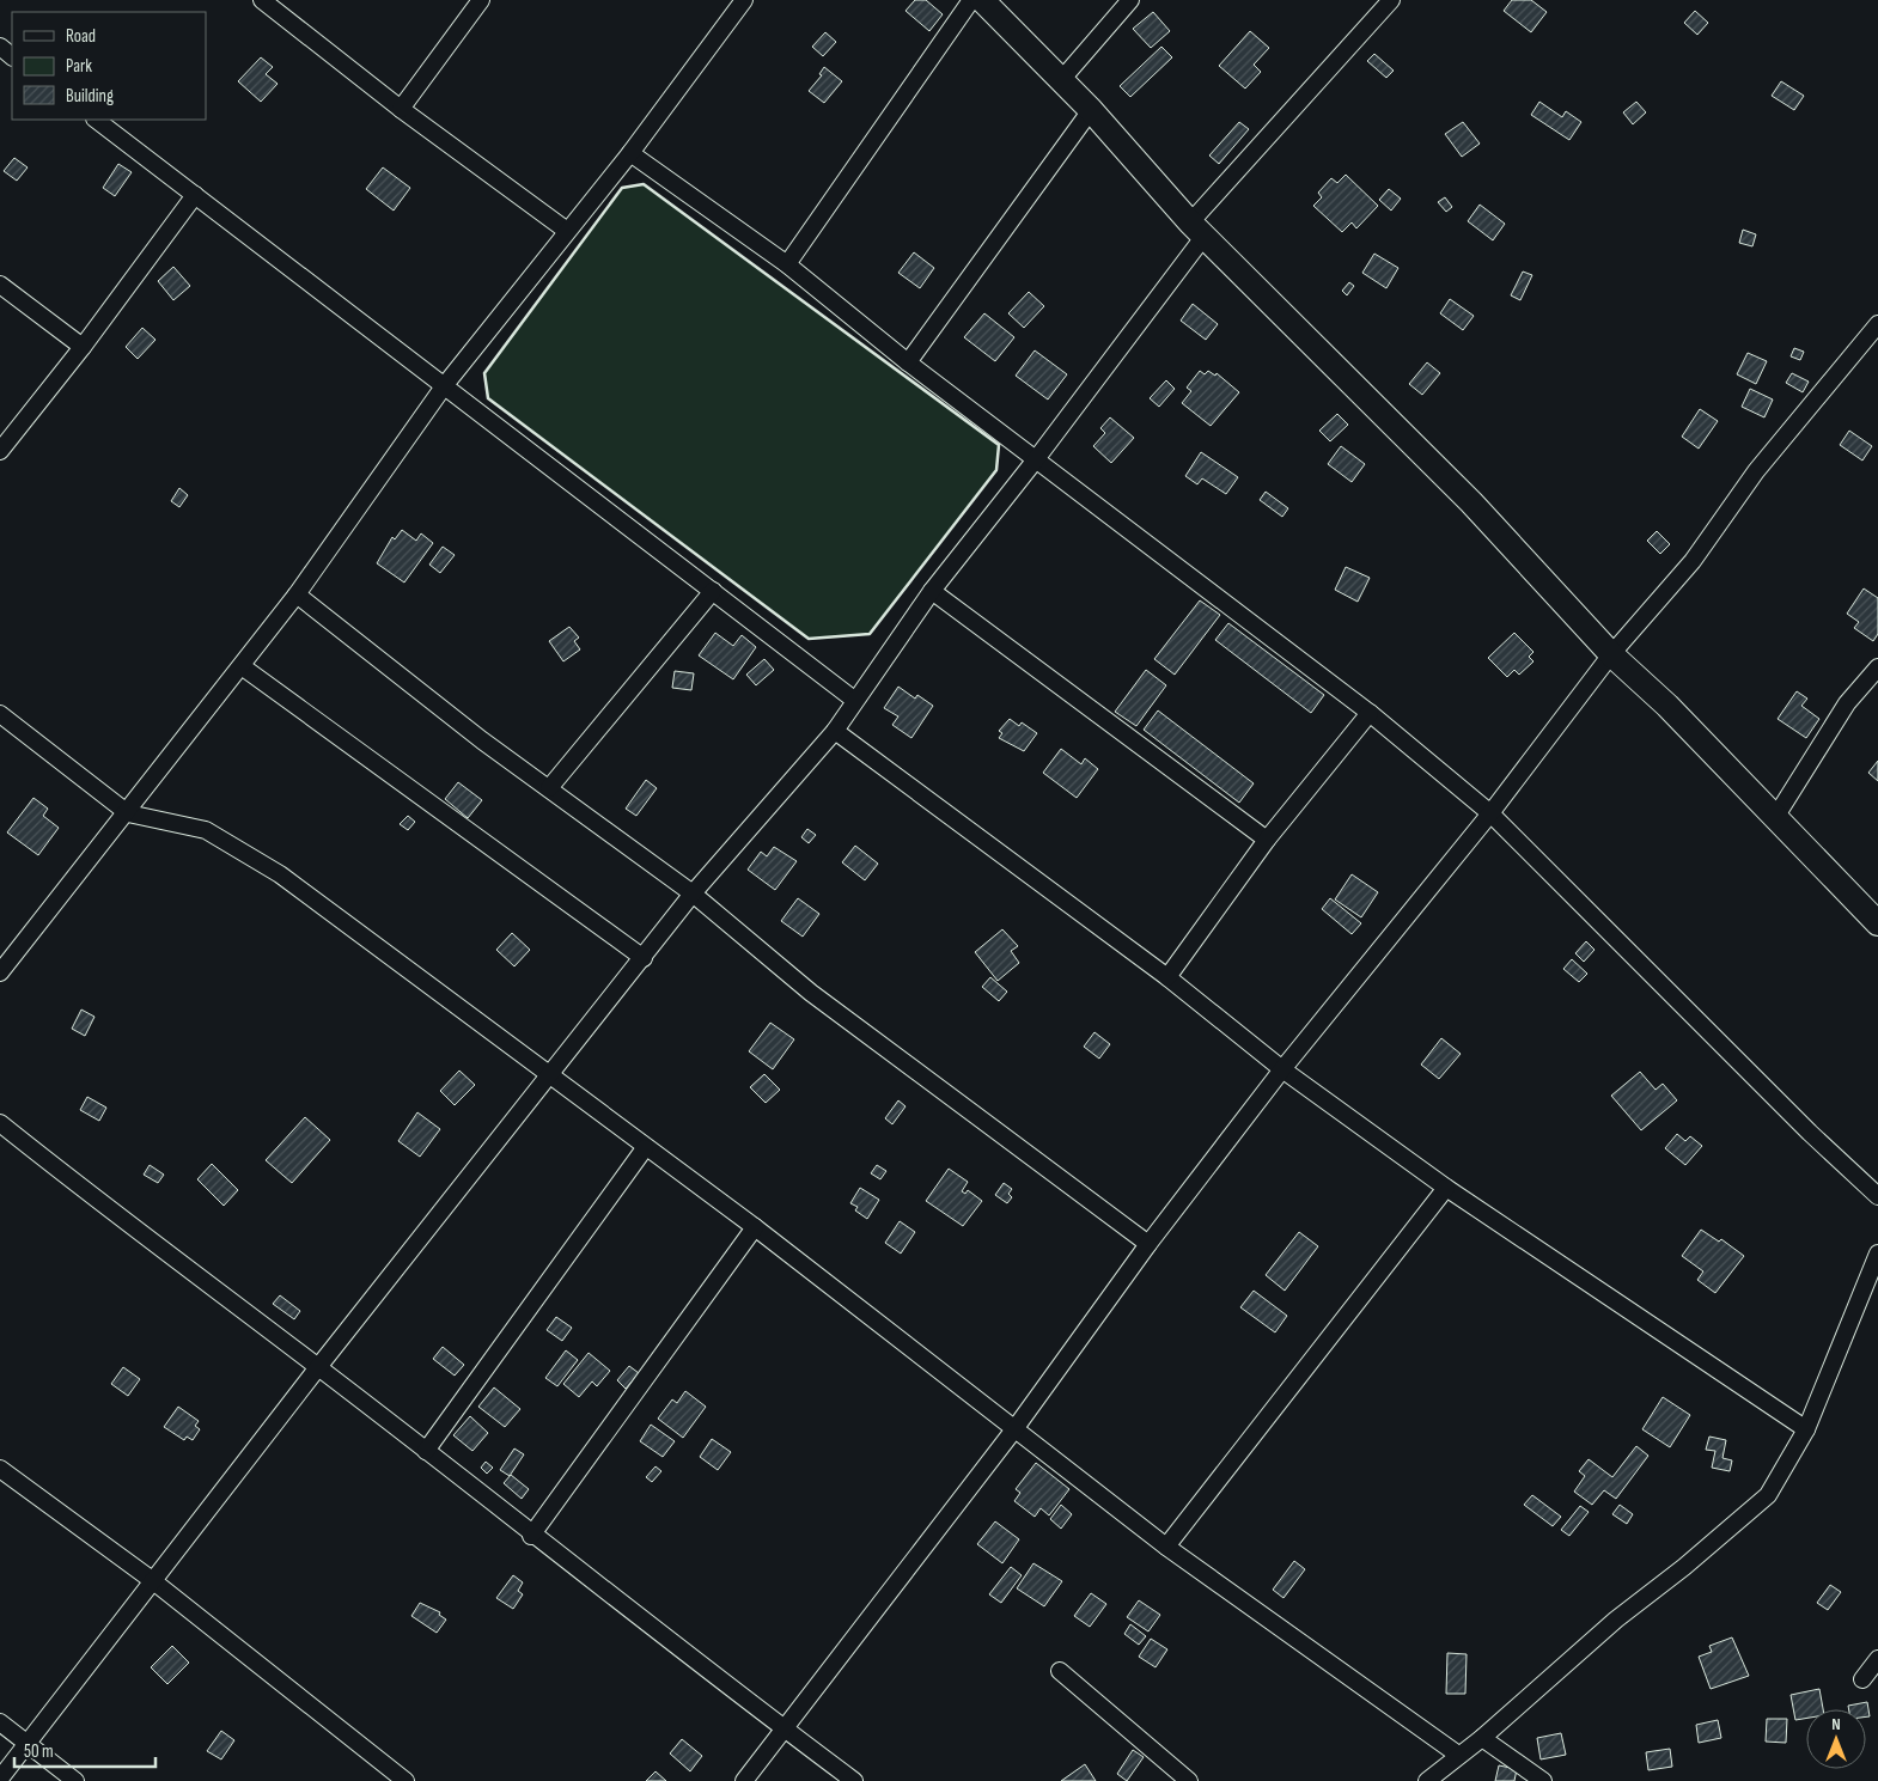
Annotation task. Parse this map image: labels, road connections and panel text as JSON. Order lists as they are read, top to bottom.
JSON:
{
  "legend": ["Road", "Park", "Building"],
  "scale_bar": "50 m",
  "north": "top"
}
